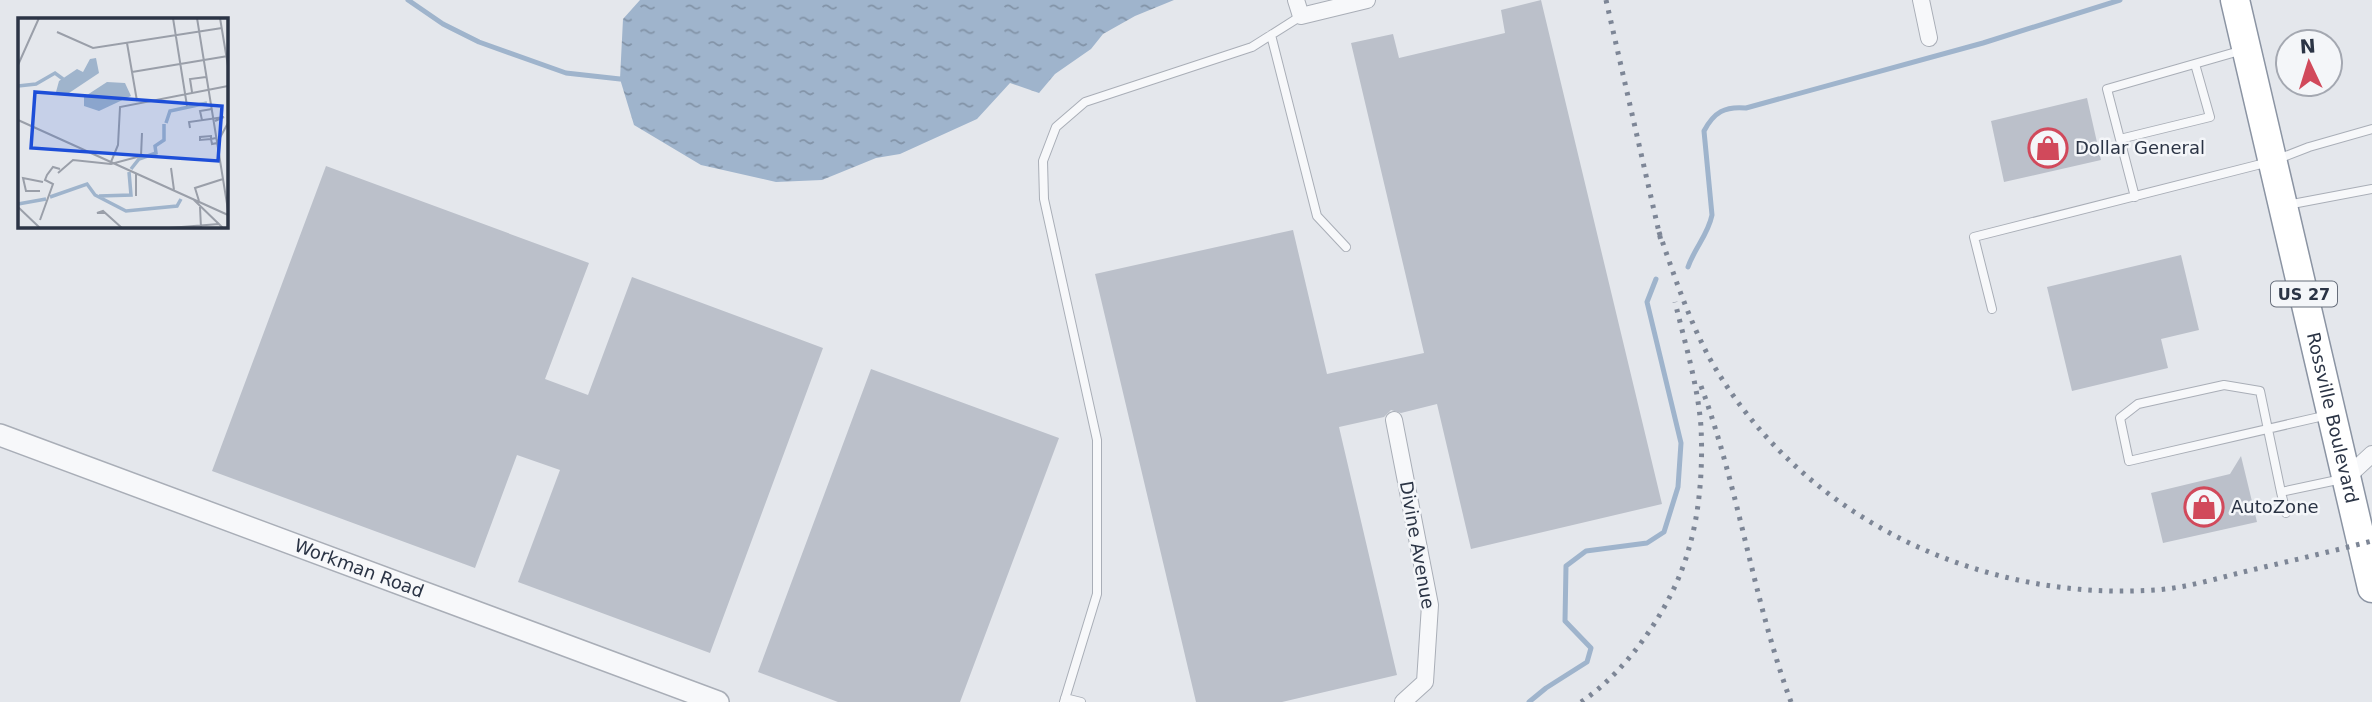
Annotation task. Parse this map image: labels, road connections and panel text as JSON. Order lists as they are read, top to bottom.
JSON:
{
  "streets": {
    "highway": ["US 27", "Rossville Boulevard"],
    "street": ["Divine Avenue", "Workman Road"]
  },
  "places": {
    "shop": ["Dollar General", "AutoZone"]
  },
  "north": "top"
}
